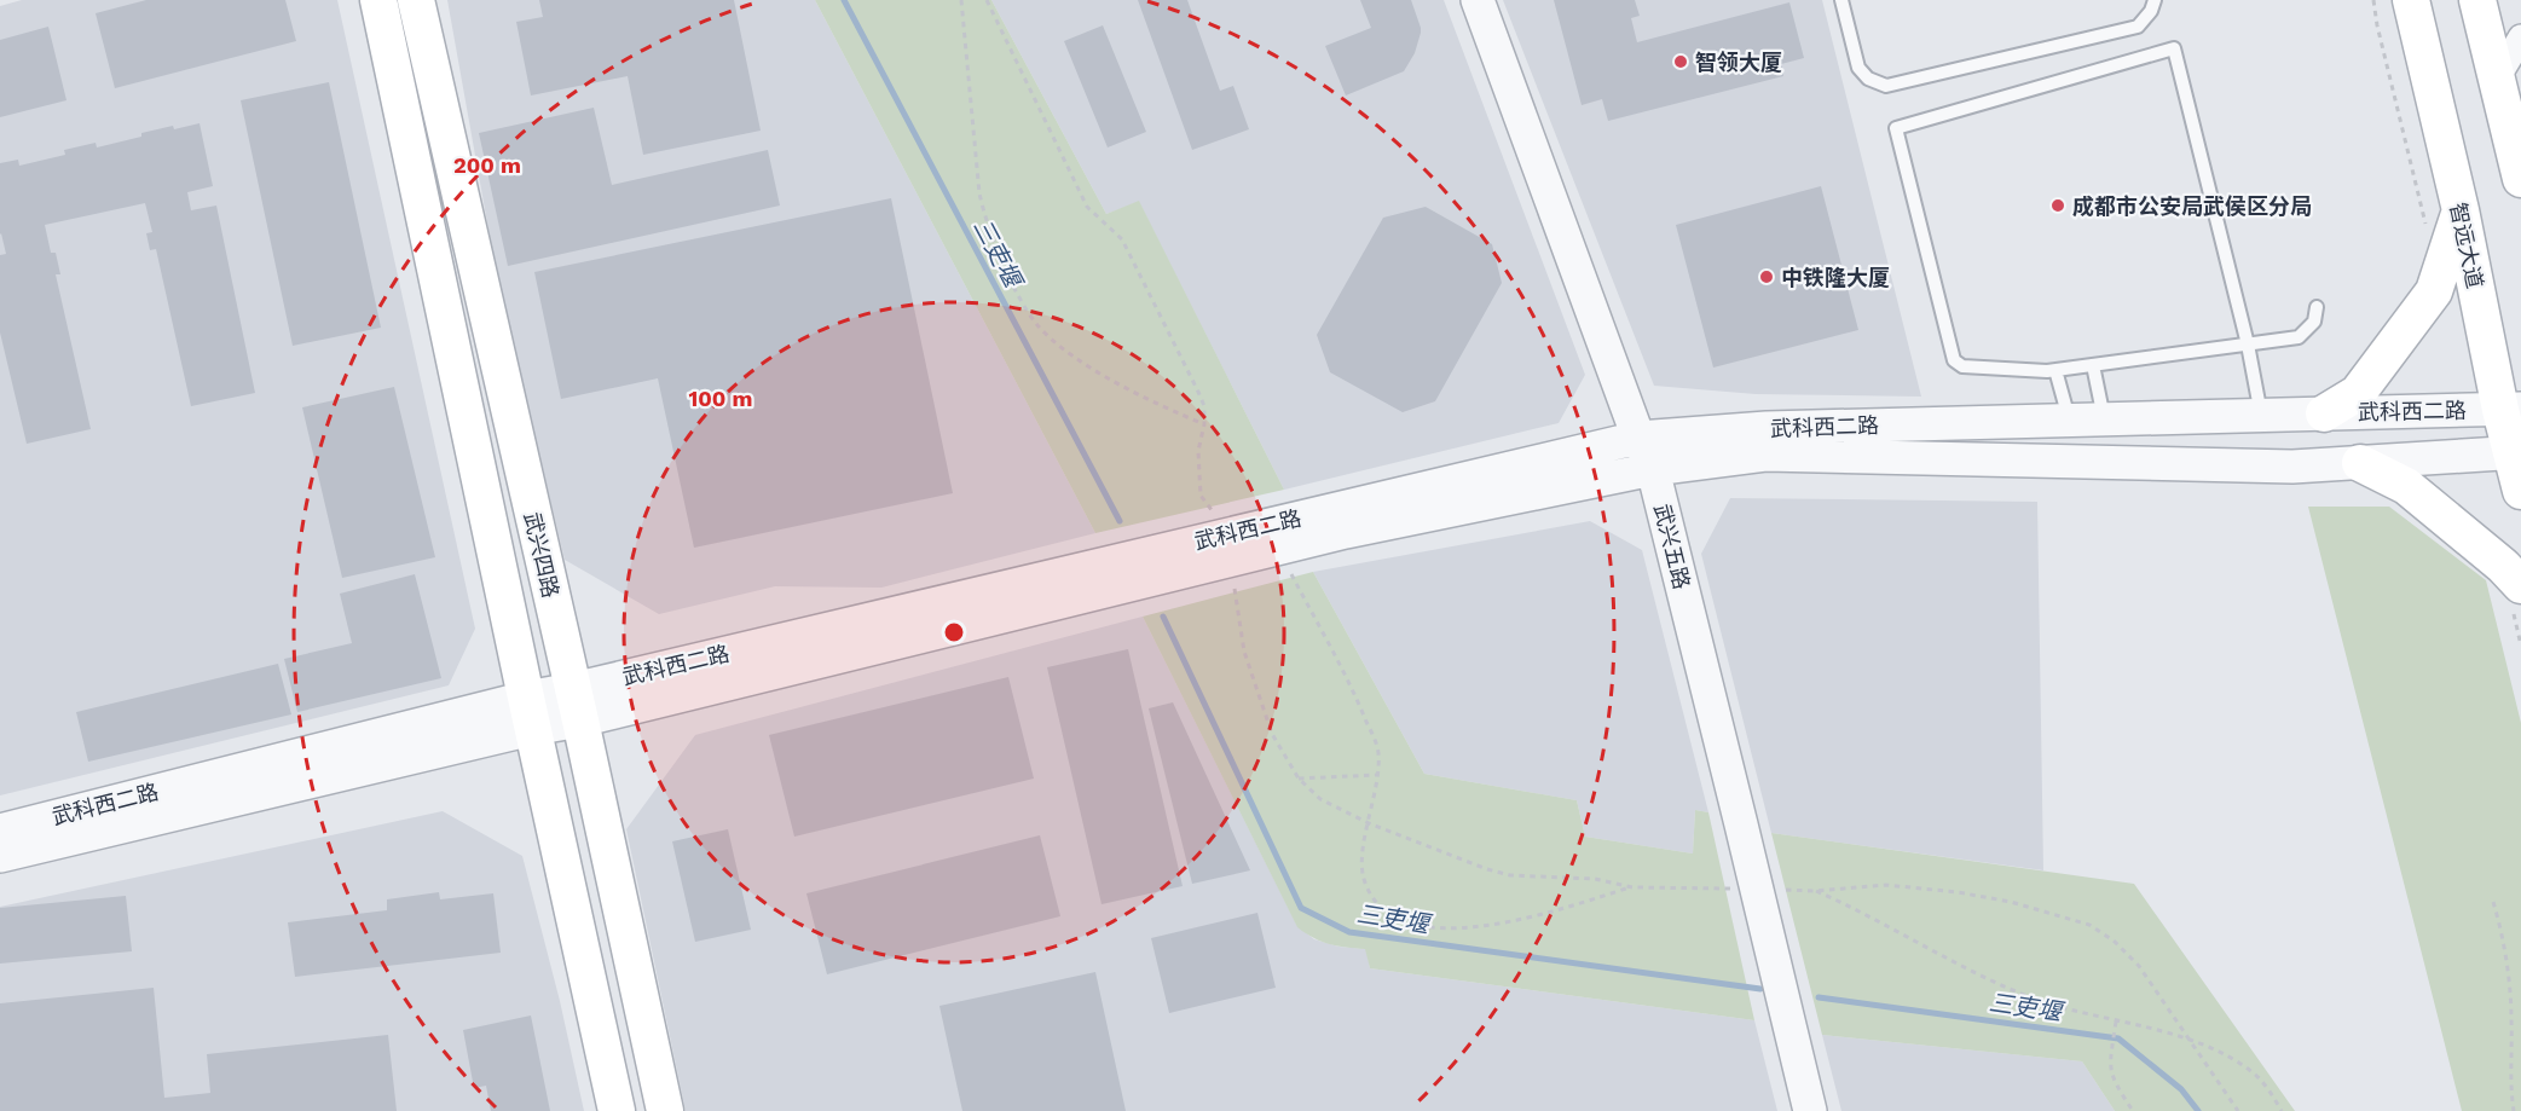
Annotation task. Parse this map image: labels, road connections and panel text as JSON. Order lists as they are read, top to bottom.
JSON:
{
  "streets": {
    "main road": ["智远大道", "武兴四路"],
    "street": ["武科西二路", "武兴五路"]
  },
  "crossings": [
    ["智远大道", "武科西二路"],
    ["武科西二路", "武兴五路"],
    ["武科西二路", "武兴四路"]
  ],
  "water": ["三吏堰"],
  "places": ["智领大厦", "成都市公安局武侯区分局", "中铁隆大厦"],
  "rings": ["200 m", "100 m"]
}
